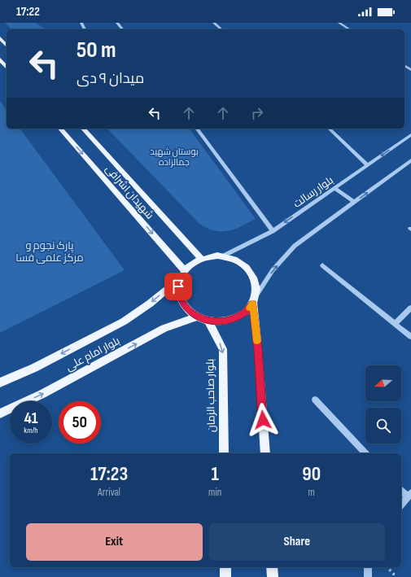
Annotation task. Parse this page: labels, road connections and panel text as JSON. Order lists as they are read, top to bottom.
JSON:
{
  "streets": {
    "main road": ["شهیدان اشرافی", "بلوار امام علی", "بلوار صاحب الزمان"],
    "street": ["بلوار رسالت"]
  },
  "crossings": [
    ["شهیدان اشرافی", "بلوار رسالت"],
    ["شهیدان اشرافی", "بلوار امام علی"],
    ["شهیدان اشرافی", "بلوار صاحب الزمان"],
    ["بلوار رسالت", "بلوار امام علی"],
    ["بلوار رسالت", "بلوار صاحب الزمان"],
    ["بلوار امام علی", "بلوار صاحب الزمان"]
  ],
  "parks": ["بوستان شهید جمالزاده", "پارک نجوم و مرکز علمی فسا"],
  "north": "left",
  "page": {
    "status": "17:22",
    "turn": ["50 m", "میدان ۹ دی"],
    "speed": "41 km/h",
    "limit": "50",
    "eta": [
      "17:23",
      "Arrival",
      "1",
      "min",
      "90",
      "m"
    ],
    "buttons": ["Exit", "Share"]
  }
}
